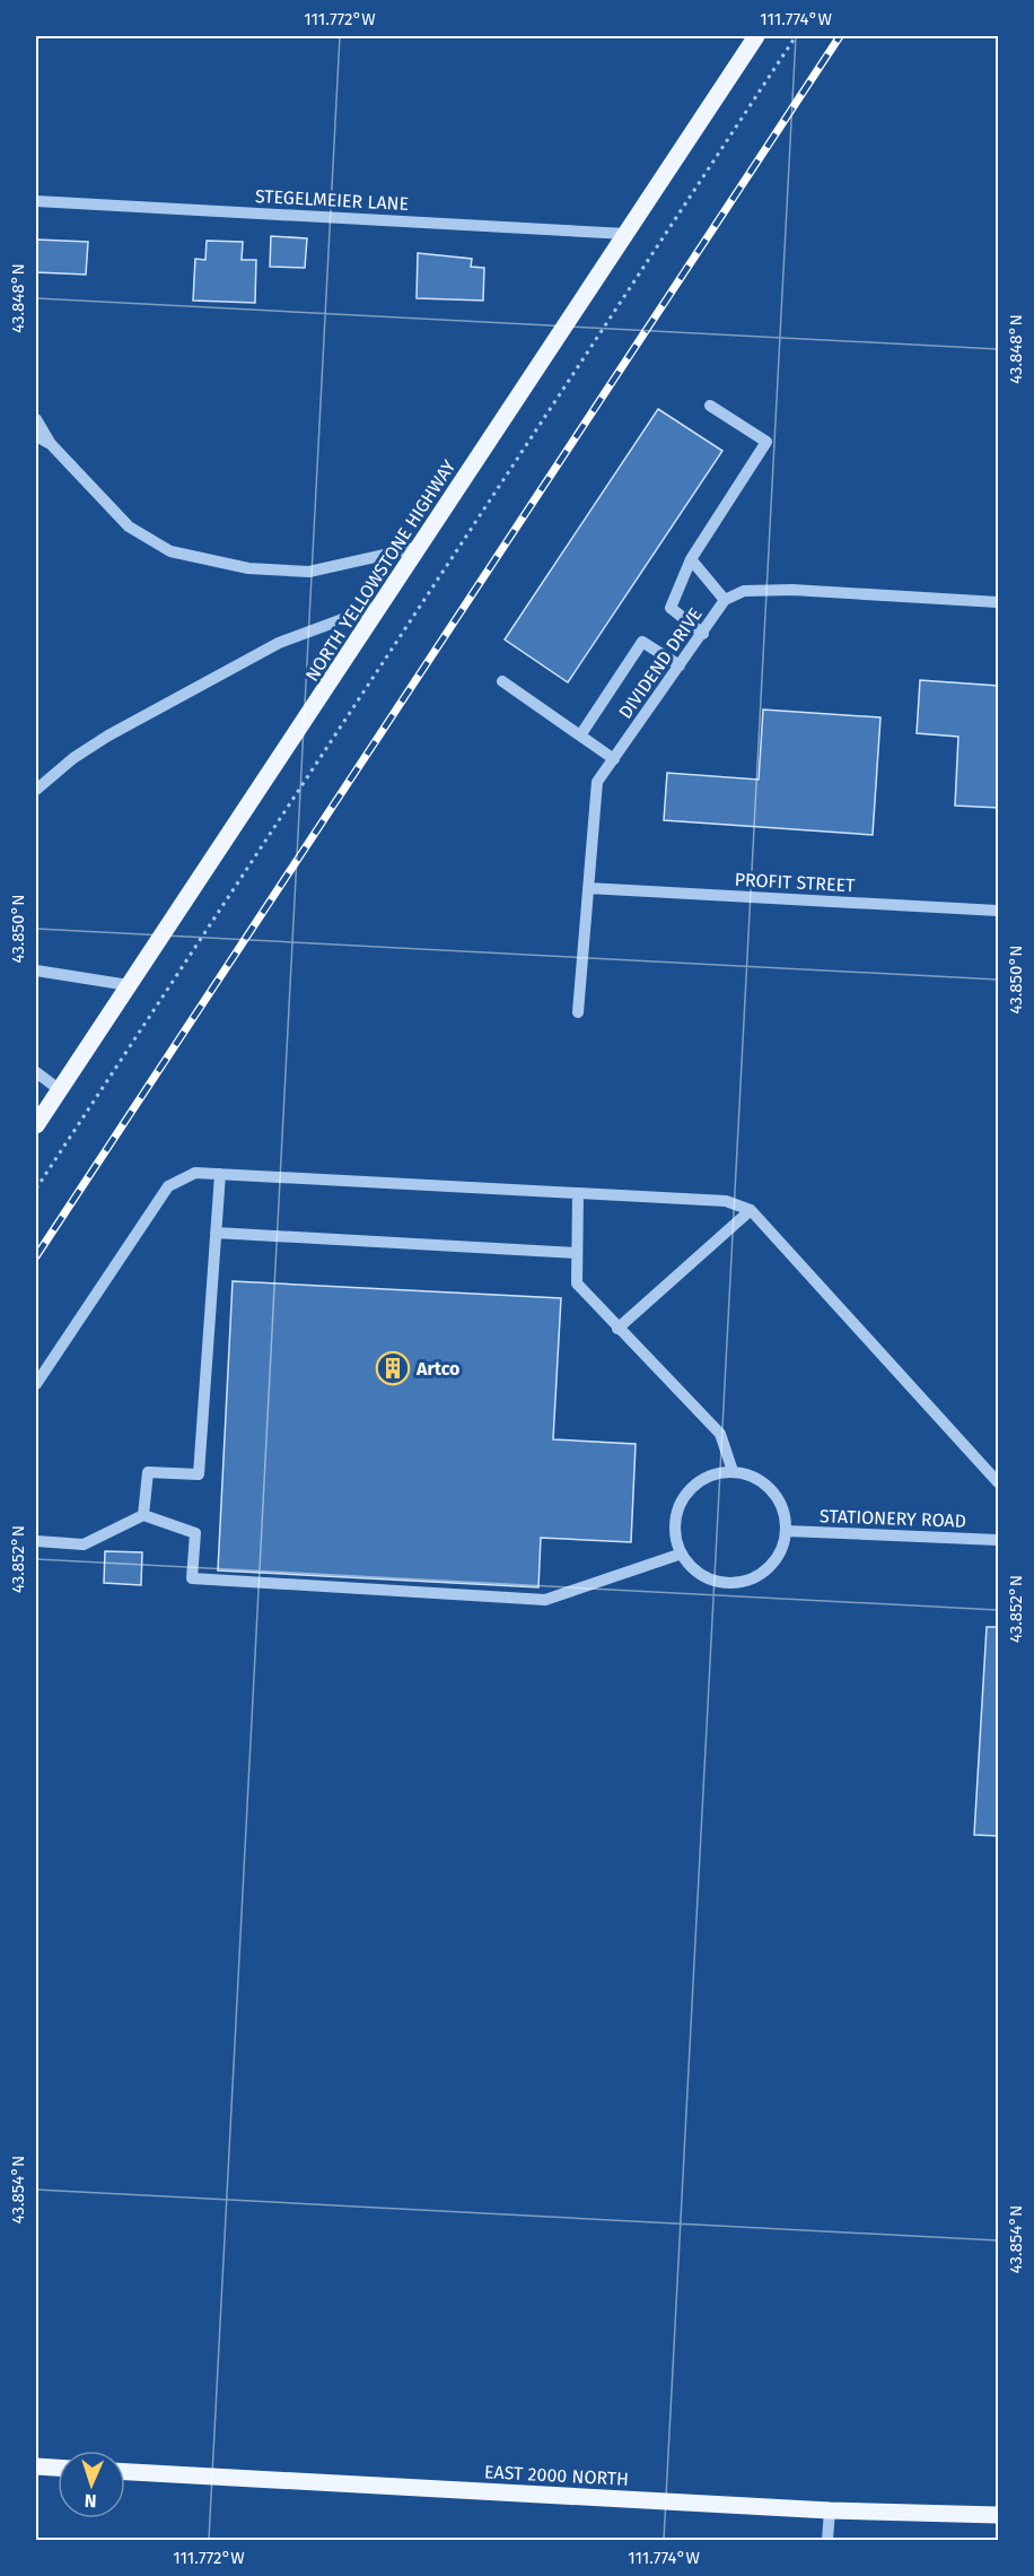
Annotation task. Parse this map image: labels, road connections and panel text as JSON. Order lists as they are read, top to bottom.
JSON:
{
  "streets": {
    "main road": ["NORTH YELLOWSTONE HIGHWAY", "EAST 2000 NORTH"],
    "street": [
      "STEGELMEIER LANE",
      "DIVIDEND DRIVE",
      "PROFIT STREET",
      "STATIONERY ROAD"
    ]
  },
  "crossings": [
    ["STEGELMEIER LANE", "NORTH YELLOWSTONE HIGHWAY"],
    ["DIVIDEND DRIVE", "PROFIT STREET"]
  ],
  "places": {
    "building": ["Artco"]
  },
  "north": "bottom",
  "coordinates": [
    "111.772°W",
    "111.774°W",
    "43.848°N",
    "43.850°N",
    "43.852°N",
    "43.854°N"
  ]
}
